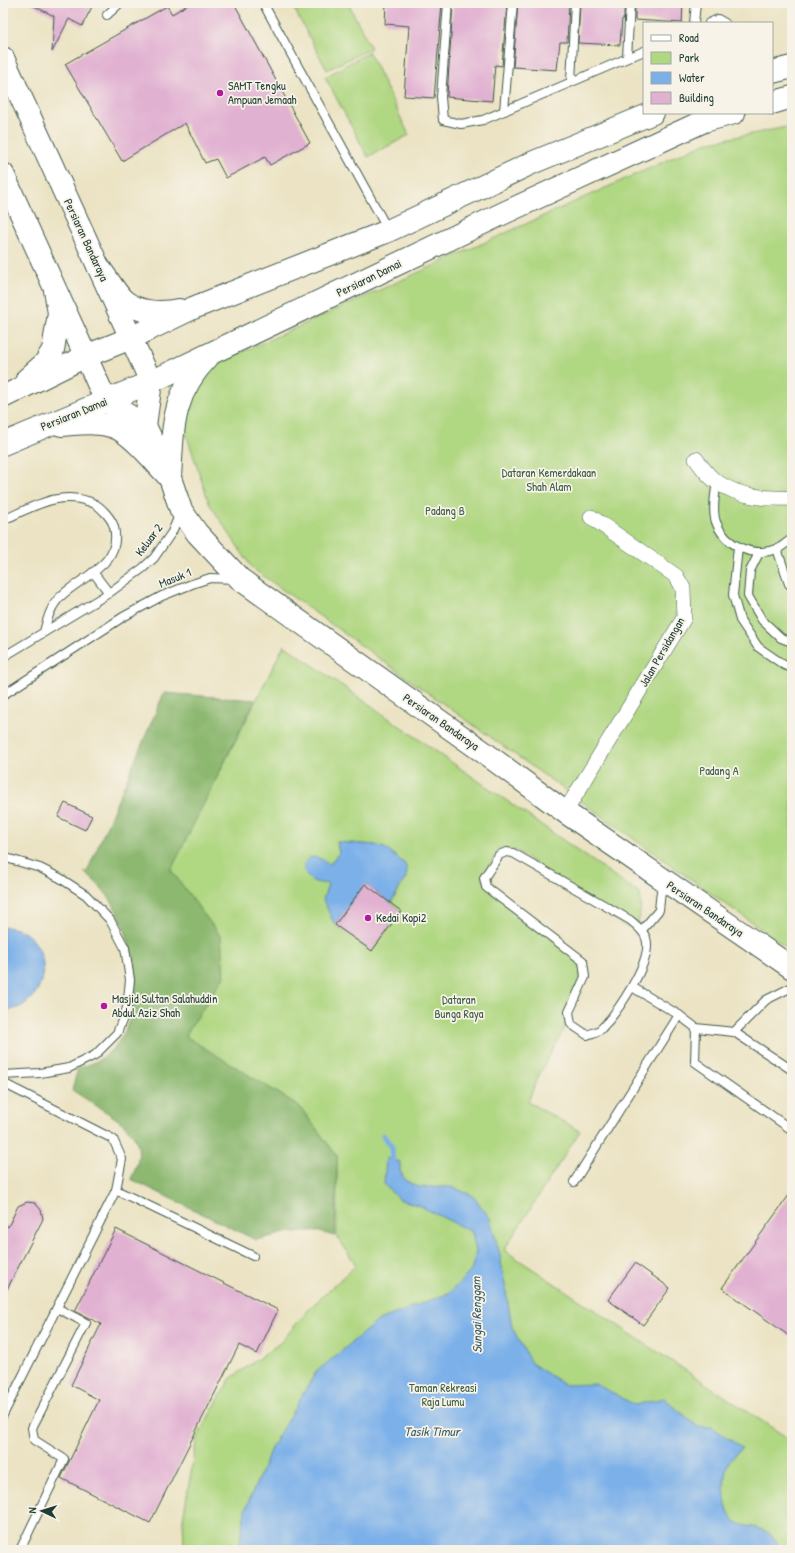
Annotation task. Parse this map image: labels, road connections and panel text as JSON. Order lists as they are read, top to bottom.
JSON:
{
  "streets": {
    "main road": ["Persiaran Bandaraya", "Persiaran Damai"],
    "street": ["Jalan Persidangan"],
    "lane": ["Keluar 2", "Masuk 1"]
  },
  "crossings": [
    ["Persiaran Bandaraya", "Persiaran Damai"],
    ["Persiaran Bandaraya", "Keluar 2"],
    ["Persiaran Bandaraya", "Masuk 1"],
    ["Persiaran Bandaraya", "Jalan Persidangan"]
  ],
  "water": ["Sungai Renggam", "Tasik Timur"],
  "parks": [
    "Dataran Kemerdakaan Shah Alam",
    "Padang B",
    "Padang A",
    "Dataran Bunga Raya",
    "Taman Rekreasi Raja Lumu"
  ],
  "places": ["SAMT Tengku Ampuan Jemaah", "Kedai Kopi2", "Masjid Sultan Salahuddin Abdul Aziz Shah"],
  "legend": [
    "Road",
    "Park",
    "Water",
    "Building"
  ],
  "north": "left"
}
